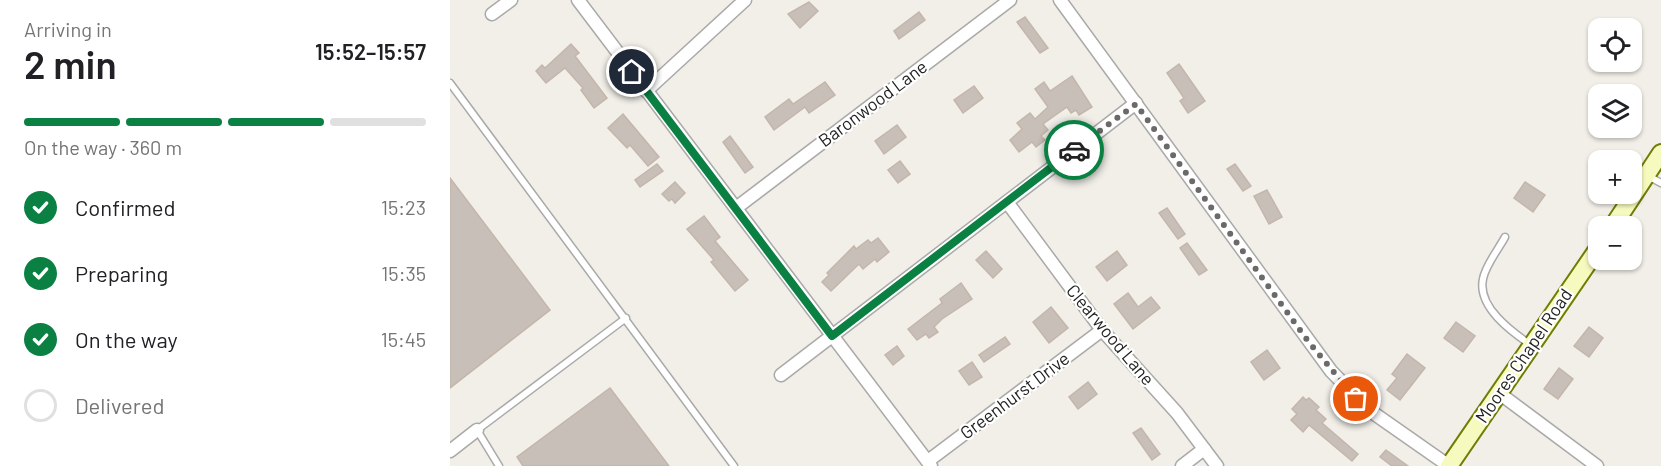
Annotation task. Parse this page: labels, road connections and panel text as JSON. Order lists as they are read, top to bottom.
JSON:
{
  "streets": {
    "main road": ["Moores Chapel Road"],
    "street": ["Baronwood Lane", "Clearwood Lane", "Greenhurst Drive"]
  },
  "crossings": [
    ["Clearwood Lane", "Greenhurst Drive"]
  ],
  "page": {
    "heading": ["2 min", "Arriving in", "15:52–15:57"],
    "map_buttons": ["+", "−"],
    "bar": "On the way · 360 m",
    "list": [
      ["Confirmed", "15:23"],
      ["Preparing", "15:35"],
      ["On the way", "15:45"],
      "Delivered"
    ]
  }
}
